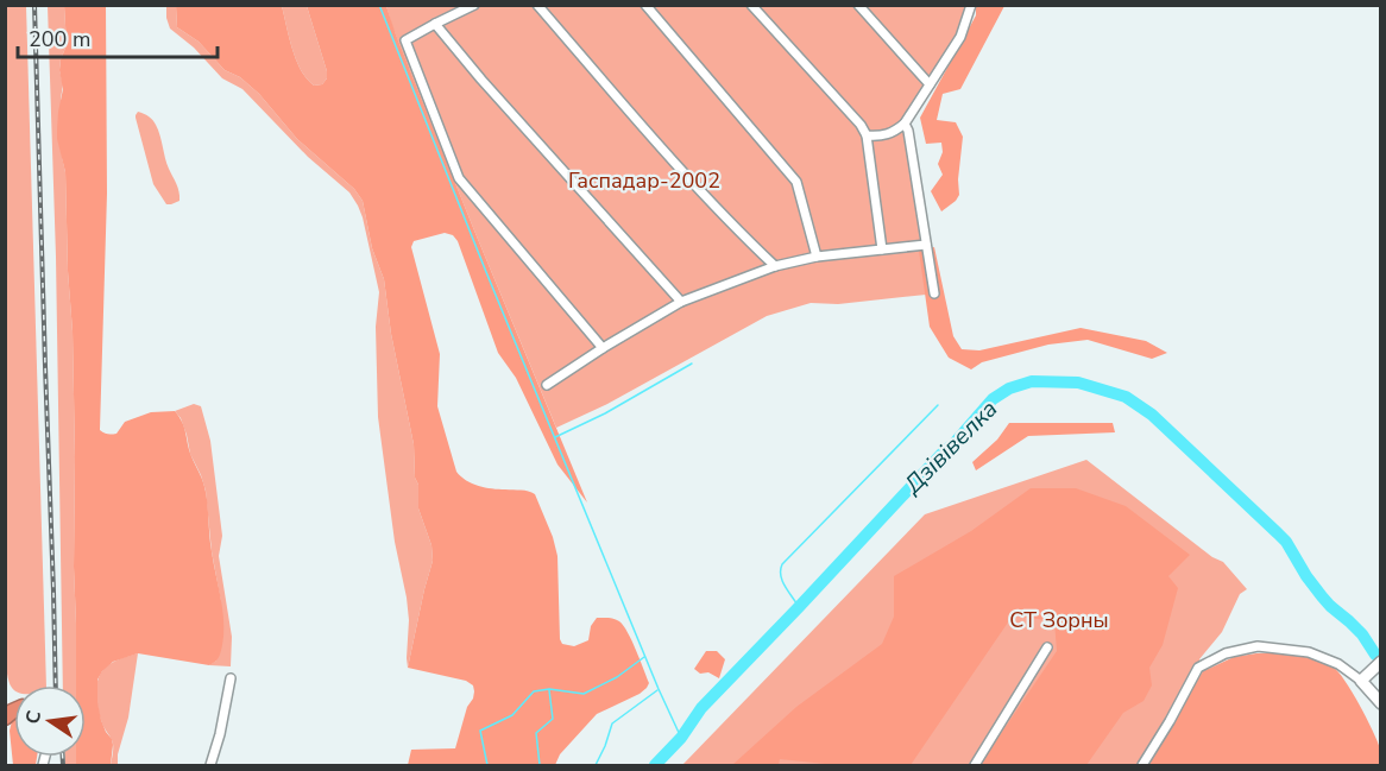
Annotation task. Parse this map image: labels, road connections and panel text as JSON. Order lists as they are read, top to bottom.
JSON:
{
  "water": ["Дзівівелка"],
  "parks": ["Гаспадар-2002", "СТ Зорны"],
  "scale_bar": "200 m",
  "north": "left"
}
